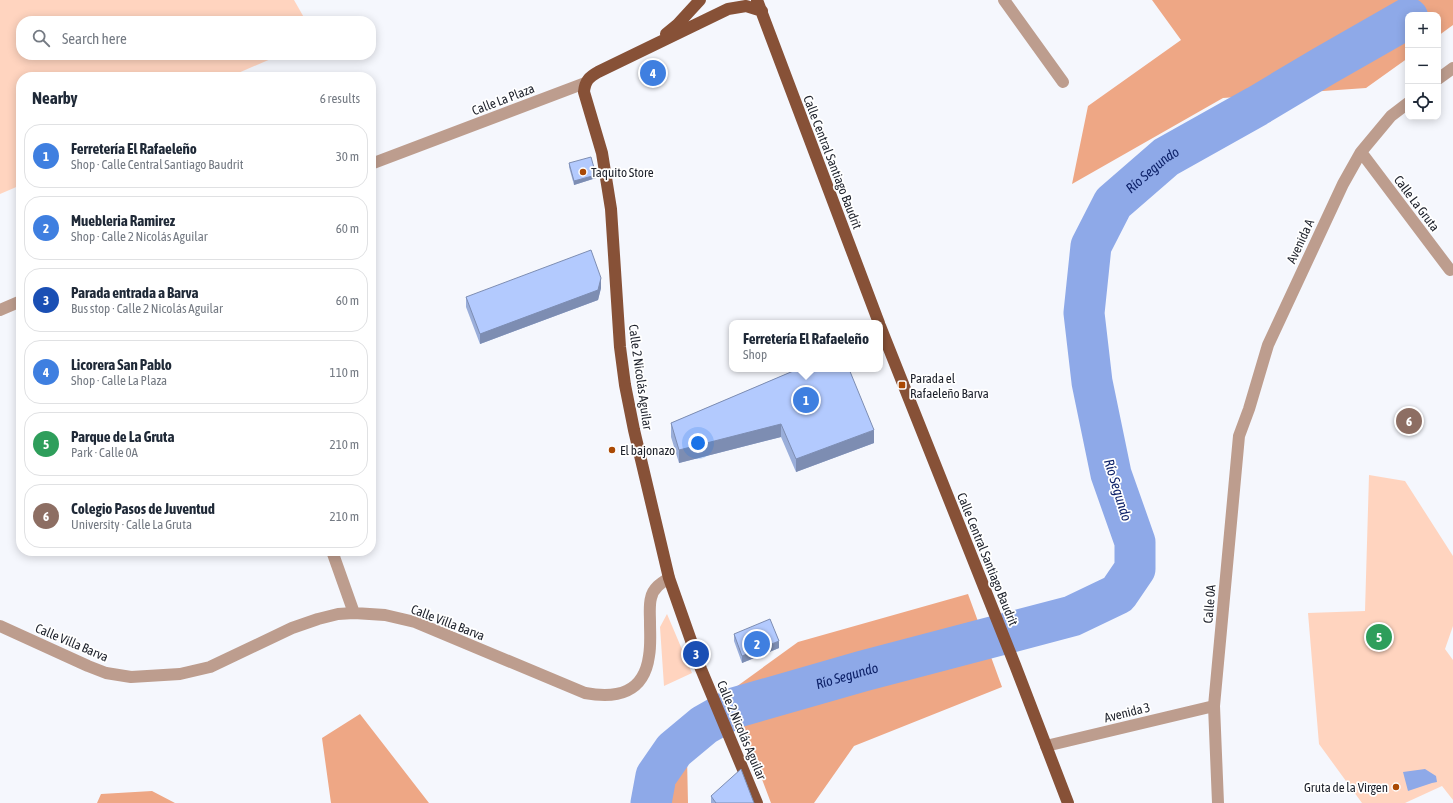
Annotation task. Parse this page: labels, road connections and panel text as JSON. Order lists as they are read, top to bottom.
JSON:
{
  "streets": {
    "main road": ["Calle La Plaza", "Calle Central Santiago Baudrit", "Calle 2 Nicolás Aguilar"],
    "street": [
      "Calle La Gruta",
      "Avenida A",
      "Calle 0A",
      "Calle Villa Barva",
      "Avenida 3"
    ]
  },
  "crossings": [
    ["Calle La Plaza", "Calle 2 Nicolás Aguilar"],
    ["Calle Central Santiago Baudrit", "Avenida 3"],
    ["Calle La Gruta", "Avenida A"],
    ["Avenida A", "Calle 0A"],
    ["Calle 2 Nicolás Aguilar", "Calle Villa Barva"],
    ["Calle 0A", "Avenida 3"]
  ],
  "water": ["Río Segundo"],
  "places": {
    "other": ["Taquito Store", "El bajonazo", "Gruta de la Virgen"],
    "transit": ["Parada el Rafaeleño Barva"]
  },
  "page": {
    "map_buttons": ["+", "−"],
    "search": "Search here",
    "pins": [
      "4",
      "1",
      "6",
      "5",
      "2",
      "3"
    ],
    "heading": ["Nearby", "6 results"],
    "list": [
      {
        "mark": "1",
        "name": "Ferretería El Rafaeleño",
        "note": "Shop · Calle Central Santiago Baudrit",
        "value": "30 m"
      },
      {
        "mark": "2",
        "name": "Muebleria Ramirez",
        "note": "Shop · Calle 2 Nicolás Aguilar",
        "value": "60 m"
      },
      {
        "mark": "3",
        "name": "Parada entrada a Barva",
        "note": "Bus stop · Calle 2 Nicolás Aguilar",
        "value": "60 m"
      },
      {
        "mark": "4",
        "name": "Licorera San Pablo",
        "note": "Shop · Calle La Plaza",
        "value": "110 m"
      },
      {
        "mark": "5",
        "name": "Parque de La Gruta",
        "note": "Park · Calle 0A",
        "value": "210 m"
      },
      {
        "mark": "6",
        "name": "Colegio Pasos de Juventud",
        "note": "University · Calle La Gruta",
        "value": "210 m"
      }
    ],
    "popup": ["Ferretería El Rafaeleño", "Shop"]
  }
}
